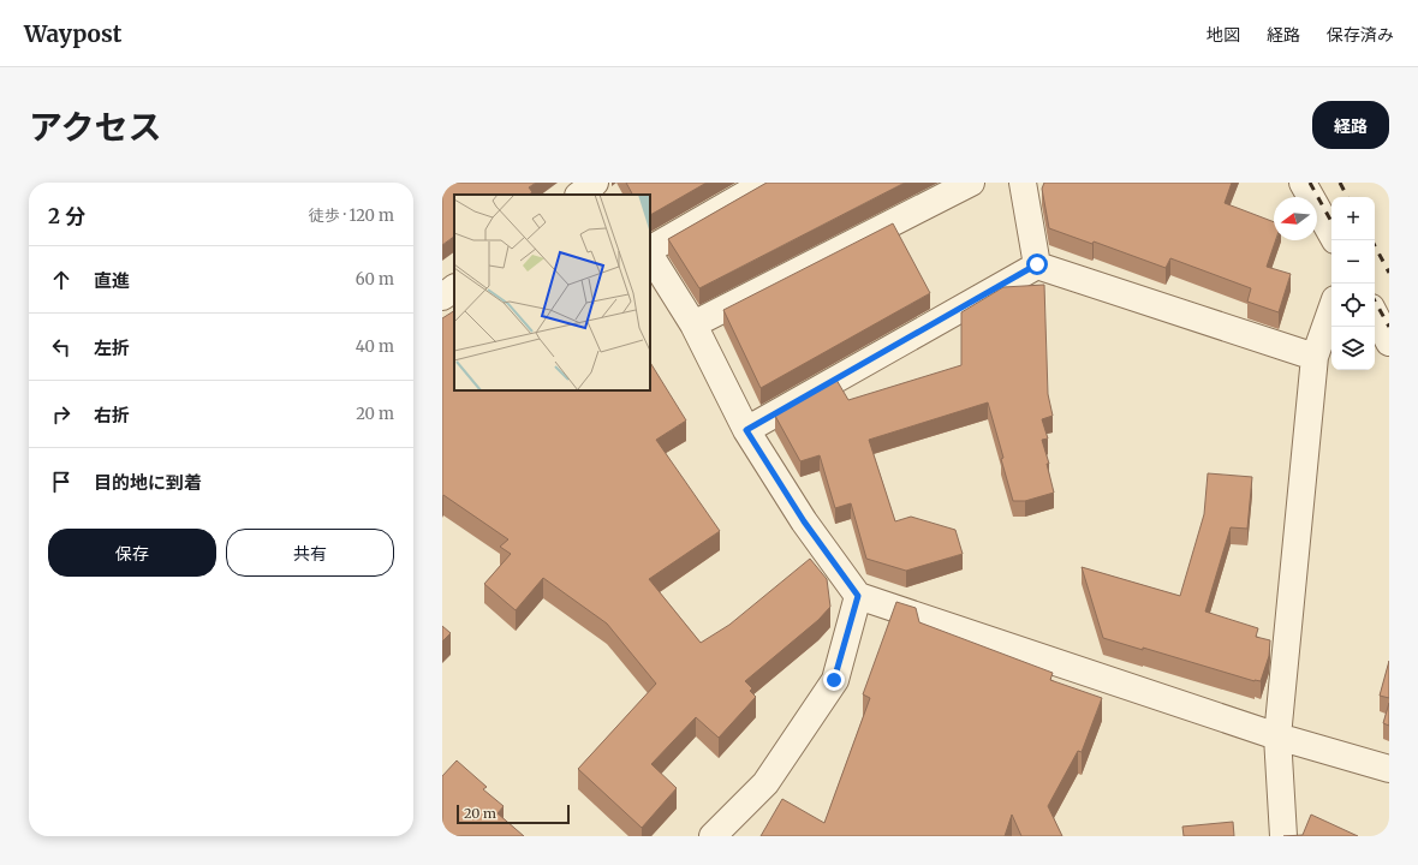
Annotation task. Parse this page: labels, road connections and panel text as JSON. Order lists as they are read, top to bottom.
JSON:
{
  "scale_bar": "20 m",
  "north": "left",
  "page": {
    "header": "Waypost",
    "nav": ["地図", "経路", "保存済み"],
    "title": "アクセス",
    "buttons": [
      "経路",
      ["保存", "共有"]
    ],
    "heading": ["2 分", "徒歩 · 120 m"],
    "map_buttons": ["+", "−"],
    "list": [
      ["直進", "60 m"],
      ["左折", "40 m"],
      ["右折", "20 m"],
      "目的地に到着"
    ],
    "scale": "20 m"
  }
}
